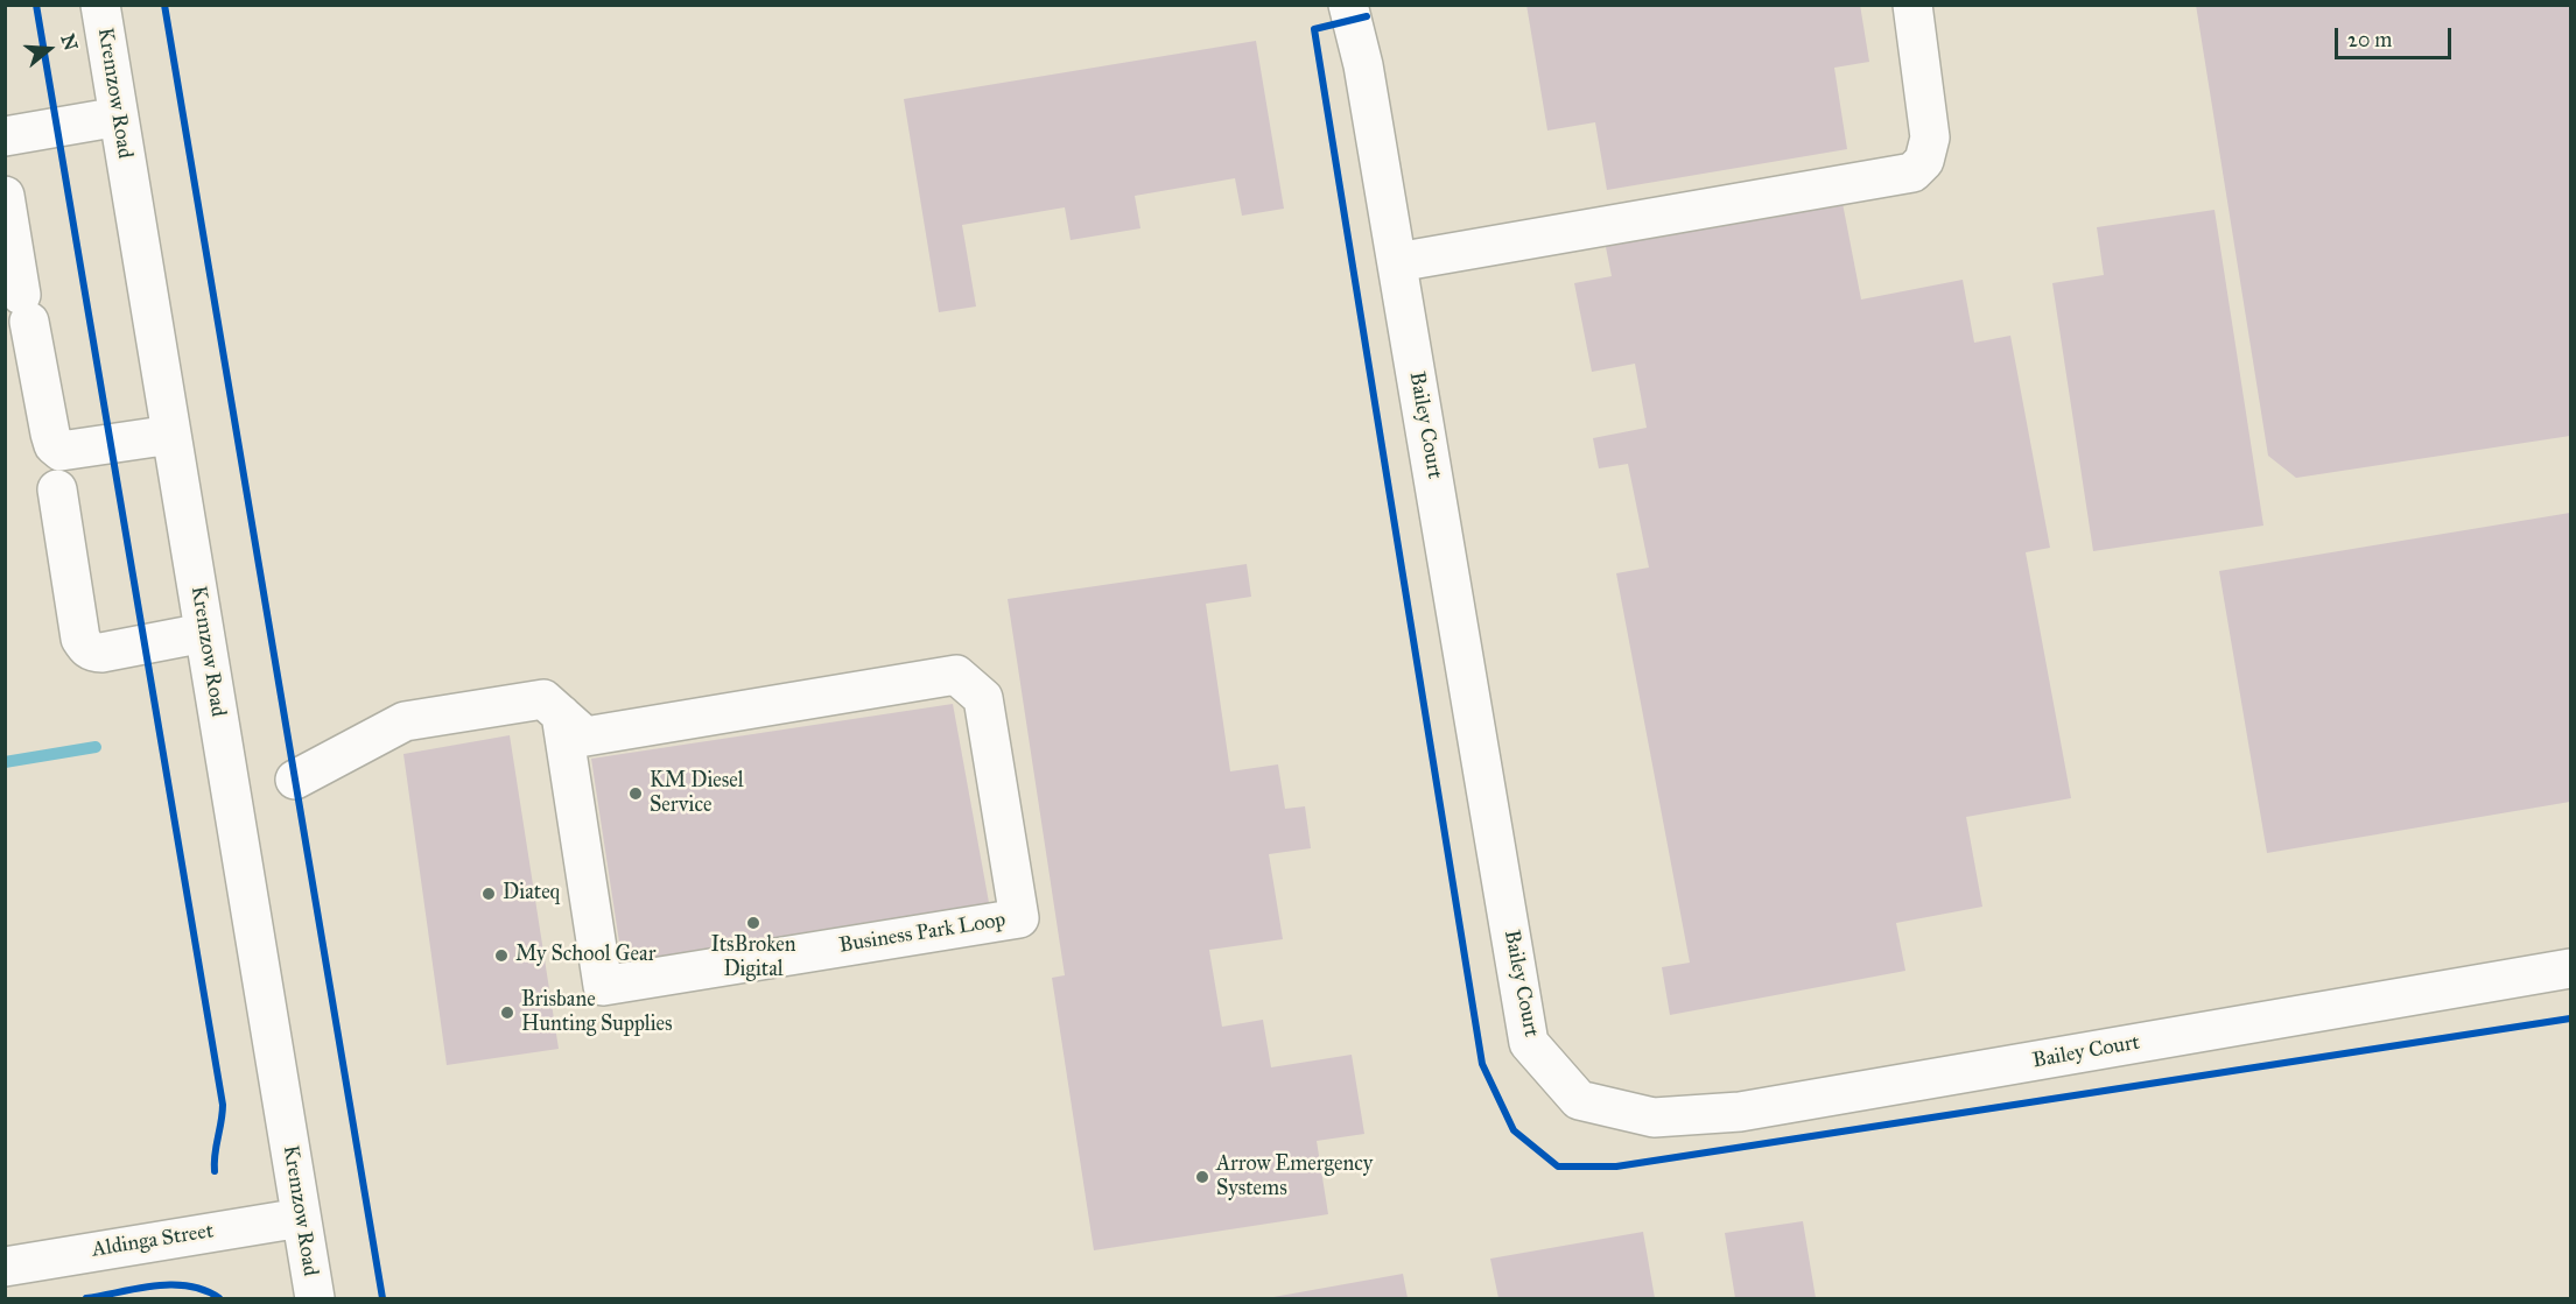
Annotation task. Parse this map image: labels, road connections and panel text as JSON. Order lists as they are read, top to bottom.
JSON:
{
  "streets": {
    "street": [
      "Kremzow Road",
      "Bailey Court",
      "Business Park Loop",
      "Aldinga Street"
    ]
  },
  "crossings": [
    ["Kremzow Road", "Aldinga Street"]
  ],
  "places": [
    "KM Diesel Service",
    "Diateq",
    "ItsBroken Digital",
    "My School Gear",
    "Brisbane Hunting Supplies",
    "Arrow Emergency Systems"
  ],
  "scale_bar": "20 m",
  "north": "right"
}
